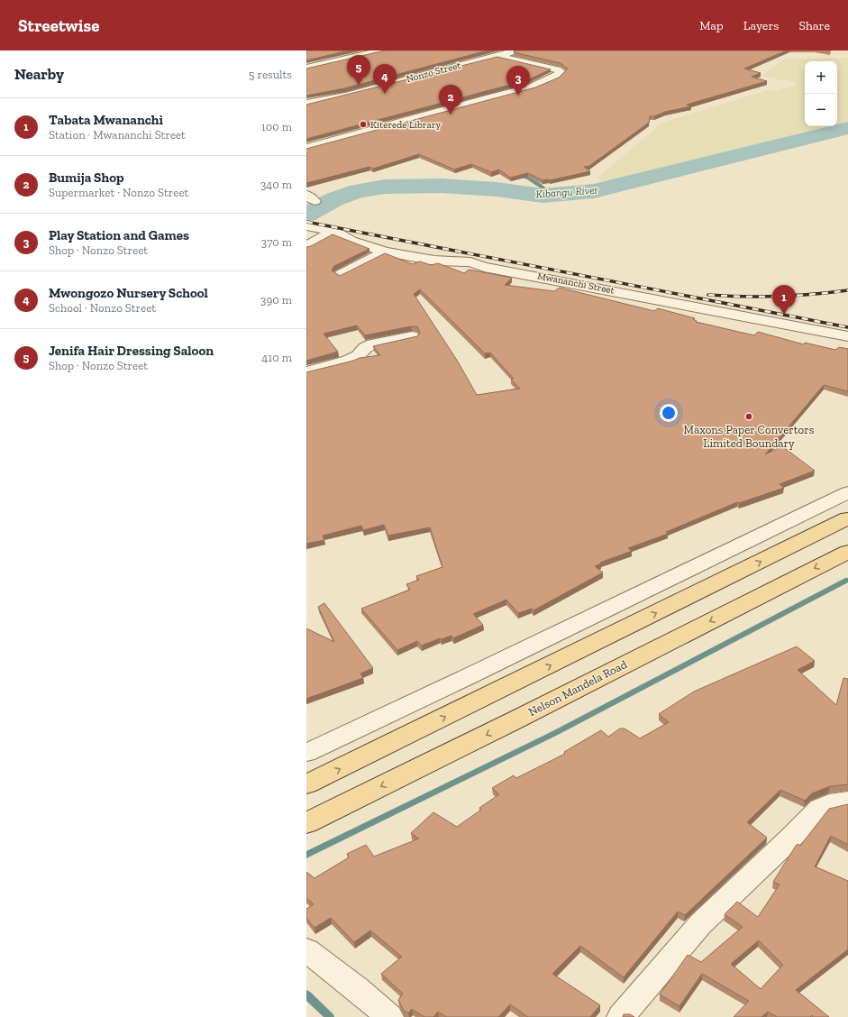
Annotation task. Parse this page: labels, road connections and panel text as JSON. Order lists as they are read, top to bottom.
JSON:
{
  "streets": {
    "main road": ["Nelson Mandela Road"],
    "street": ["Nonzo Street", "Mwananchi Street"]
  },
  "water": ["Kibangu River"],
  "places": ["Kiterede Library", "Maxons Paper Convertors Limited Boundary"],
  "page": {
    "header": "Streetwise",
    "nav": ["Map", "Layers", "Share"],
    "heading": ["Nearby", "5 results"],
    "pins": [
      "5",
      "4",
      "3",
      "2",
      "1"
    ],
    "map_buttons": ["+", "−"],
    "list": [
      {
        "mark": "1",
        "name": "Tabata Mwananchi",
        "note": "Station · Mwananchi Street",
        "value": "100 m"
      },
      {
        "mark": "2",
        "name": "Bumija Shop",
        "note": "Supermarket · Nonzo Street",
        "value": "340 m"
      },
      {
        "mark": "3",
        "name": "Play Station and Games",
        "note": "Shop · Nonzo Street",
        "value": "370 m"
      },
      {
        "mark": "4",
        "name": "Mwongozo Nursery School",
        "note": "School · Nonzo Street",
        "value": "390 m"
      },
      {
        "mark": "5",
        "name": "Jenifa Hair Dressing Saloon",
        "note": "Shop · Nonzo Street",
        "value": "410 m"
      }
    ]
  }
}
